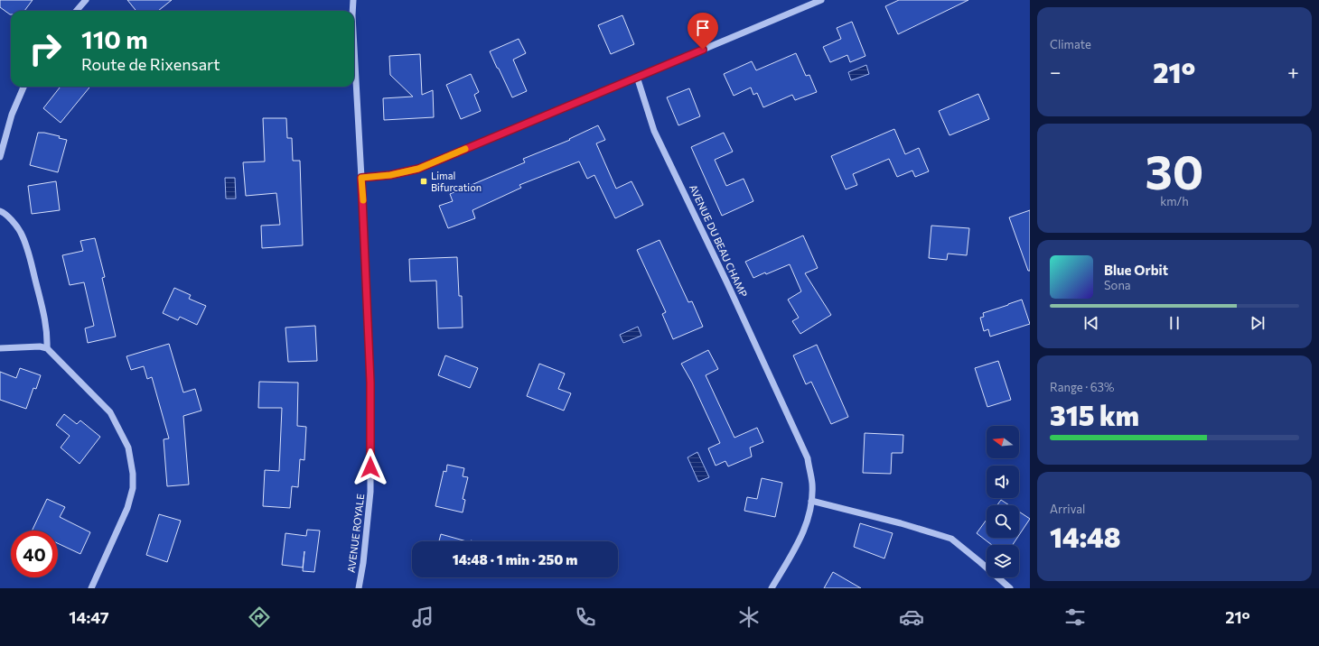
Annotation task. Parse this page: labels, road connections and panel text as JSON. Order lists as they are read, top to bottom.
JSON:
{
  "streets": {
    "street": ["AVENUE DU BEAU CHAMP", "AVENUE ROYALE"]
  },
  "places": {
    "transit": ["Limal Bifurcation"]
  },
  "north": "left",
  "page": {
    "tile": [
      "Climate",
      ["30", "km/h"],
      ["Range · 63%", "315 km"],
      ["Arrival", "14:48"]
    ],
    "turn": ["110 m", "Route de Rixensart"],
    "heat": ["−", "21°", "+"],
    "song": ["Blue Orbit", "Sona"],
    "limit": "40",
    "trip": "14:48 · 1 min · 250 m",
    "tabs": ["14:47", "21°"]
  }
}
